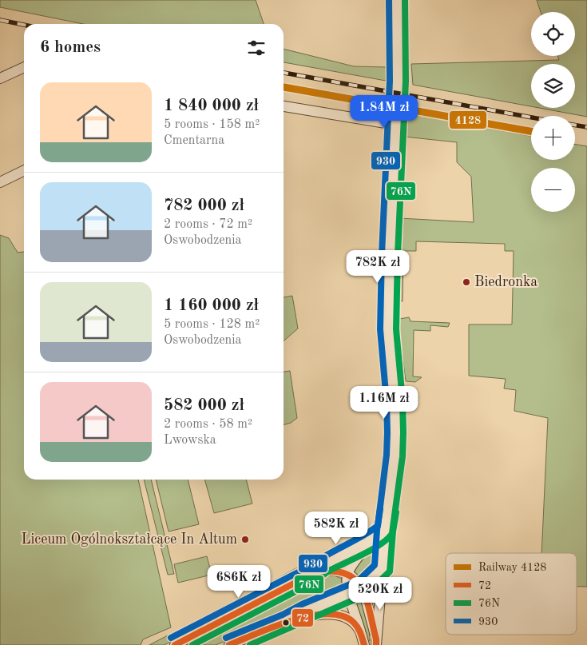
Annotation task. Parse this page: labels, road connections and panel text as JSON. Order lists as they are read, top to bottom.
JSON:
{
  "places": ["Biedronka", "Liceum Ogólnokształcące In Altum"],
  "lines": [
    "transit line 76N",
    "transit line 930",
    "rail line 4128",
    "transit line 72"
  ],
  "legend": [
    "Railway 4128",
    "72",
    "76N",
    "930"
  ],
  "page": {
    "map_buttons": ["+", "−"],
    "heading": "6 homes",
    "list": [
      {
        "name": "1 840 000 zł",
        "note": "5 rooms · 158 m² · Cmentarna"
      },
      {
        "name": "782 000 zł",
        "note": "2 rooms · 72 m² · Oswobodzenia"
      },
      {
        "name": "1 160 000 zł",
        "note": "5 rooms · 128 m² · Oswobodzenia"
      },
      {
        "name": "582 000 zł",
        "note": "2 rooms · 58 m² · Lwowska"
      }
    ],
    "price": [
      "1.84M zł",
      "782K zł",
      "1.16M zł",
      "582K zł",
      "686K zł",
      "520K zł"
    ]
  }
}
